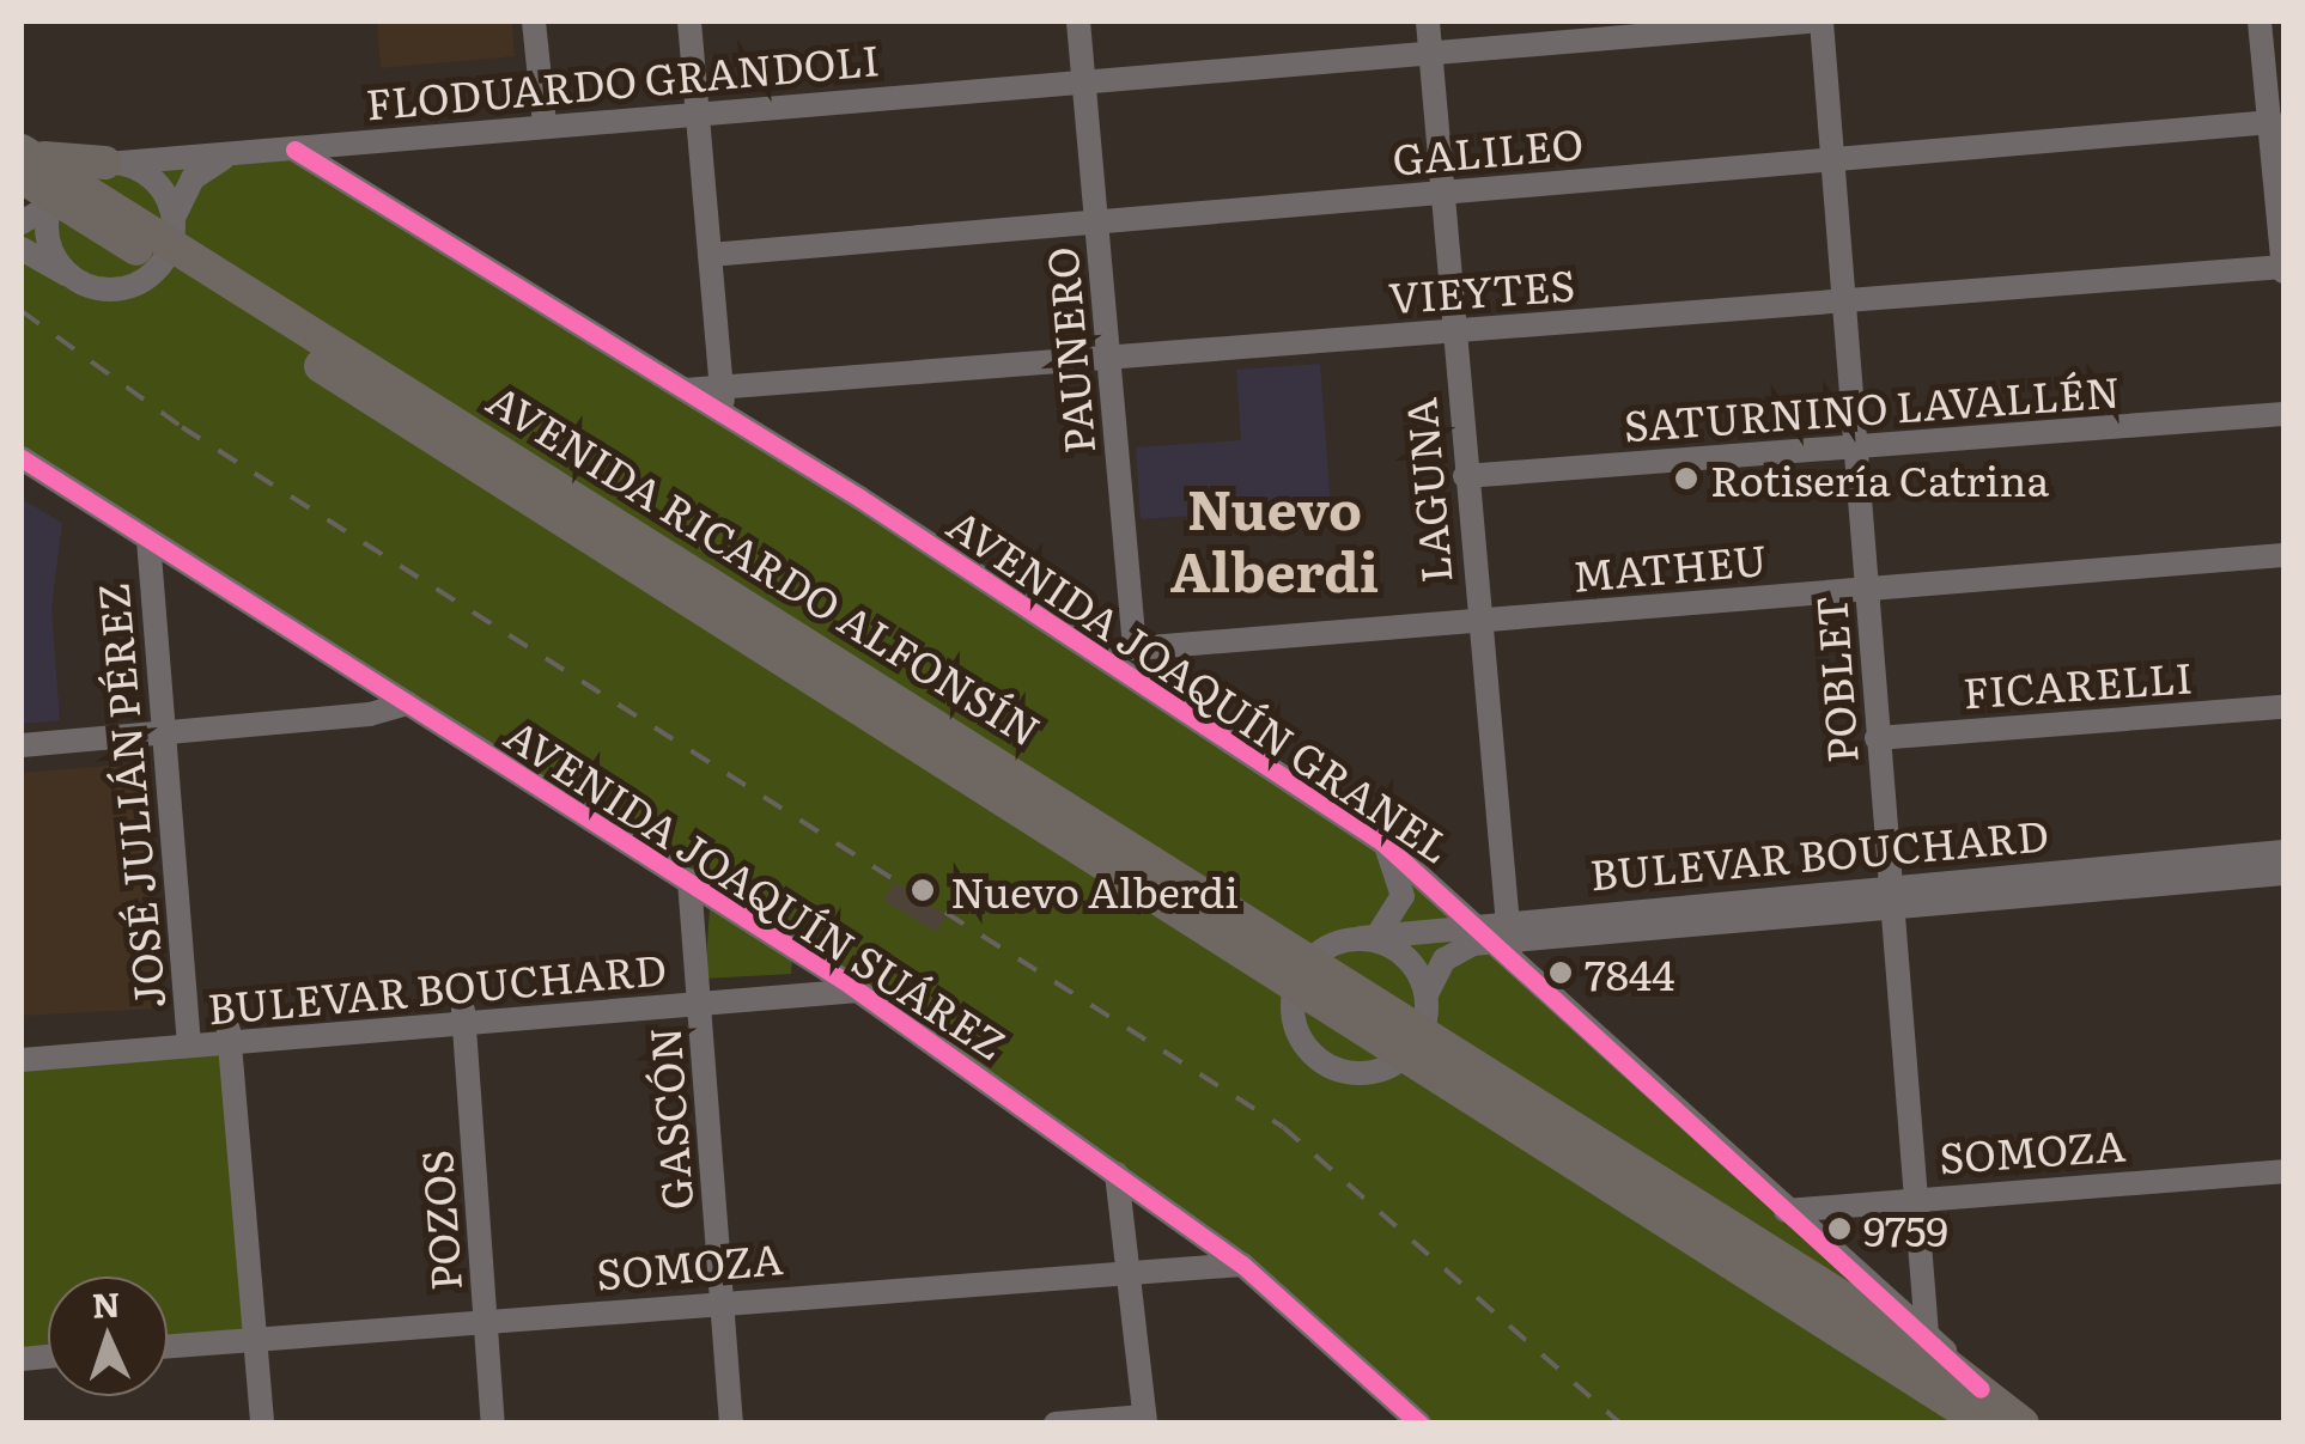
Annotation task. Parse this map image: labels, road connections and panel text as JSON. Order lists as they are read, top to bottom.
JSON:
{
  "streets": {
    "highway": ["AVENIDA RICARDO ALFONSÍN"],
    "street": [
      "FLODUARDO GRANDOLI",
      "GALILEO",
      "VIEYTES",
      "PAUNERO",
      "SATURNINO LAVALLÉN",
      "LAGUNA",
      "MATHEU",
      "POBLET",
      "FICARELLI",
      "AVENIDA JOAQUÍN GRANEL",
      "JOSÉ JULIÁN PÉREZ",
      "BULEVAR BOUCHARD",
      "AVENIDA JOAQUÍN SUÁREZ",
      "GASCÓN",
      "SOMOZA",
      "POZOS"
    ]
  },
  "crossings": [
    ["FLODUARDO GRANDOLI", "PAUNERO"],
    ["FLODUARDO GRANDOLI", "LAGUNA"],
    ["FLODUARDO GRANDOLI", "AVENIDA RICARDO ALFONSÍN"],
    ["FLODUARDO GRANDOLI", "AVENIDA JOAQUÍN GRANEL"],
    ["GALILEO", "PAUNERO"],
    ["GALILEO", "LAGUNA"],
    ["GALILEO", "POBLET"],
    ["VIEYTES", "PAUNERO"],
    ["VIEYTES", "LAGUNA"],
    ["VIEYTES", "POBLET"],
    ["VIEYTES", "AVENIDA JOAQUÍN GRANEL"],
    ["PAUNERO", "MATHEU"],
    ["PAUNERO", "AVENIDA JOAQUÍN GRANEL"],
    ["SATURNINO LAVALLÉN", "LAGUNA"],
    ["SATURNINO LAVALLÉN", "POBLET"],
    ["LAGUNA", "MATHEU"],
    ["LAGUNA", "AVENIDA JOAQUÍN GRANEL"],
    ["LAGUNA", "BULEVAR BOUCHARD"],
    ["AVENIDA RICARDO ALFONSÍN", "AVENIDA JOAQUÍN GRANEL"],
    ["MATHEU", "POBLET"],
    ["MATHEU", "AVENIDA JOAQUÍN GRANEL"],
    ["POBLET", "FICARELLI"],
    ["POBLET", "AVENIDA JOAQUÍN GRANEL"],
    ["POBLET", "BULEVAR BOUCHARD"],
    ["POBLET", "SOMOZA"],
    ["AVENIDA JOAQUÍN GRANEL", "BULEVAR BOUCHARD"],
    ["AVENIDA JOAQUÍN GRANEL", "SOMOZA"],
    ["JOSÉ JULIÁN PÉREZ", "BULEVAR BOUCHARD"],
    ["JOSÉ JULIÁN PÉREZ", "AVENIDA JOAQUÍN SUÁREZ"],
    ["BULEVAR BOUCHARD", "AVENIDA JOAQUÍN SUÁREZ"],
    ["BULEVAR BOUCHARD", "GASCÓN"],
    ["BULEVAR BOUCHARD", "POZOS"],
    ["AVENIDA JOAQUÍN SUÁREZ", "GASCÓN"],
    ["AVENIDA JOAQUÍN SUÁREZ", "SOMOZA"],
    ["GASCÓN", "SOMOZA"],
    ["SOMOZA", "POZOS"]
  ],
  "districts": ["Nuevo Alberdi"],
  "places": [
    "Rotisería Catrina",
    "Nuevo Alberdi",
    "7844",
    "9759"
  ],
  "north": "top"
}
